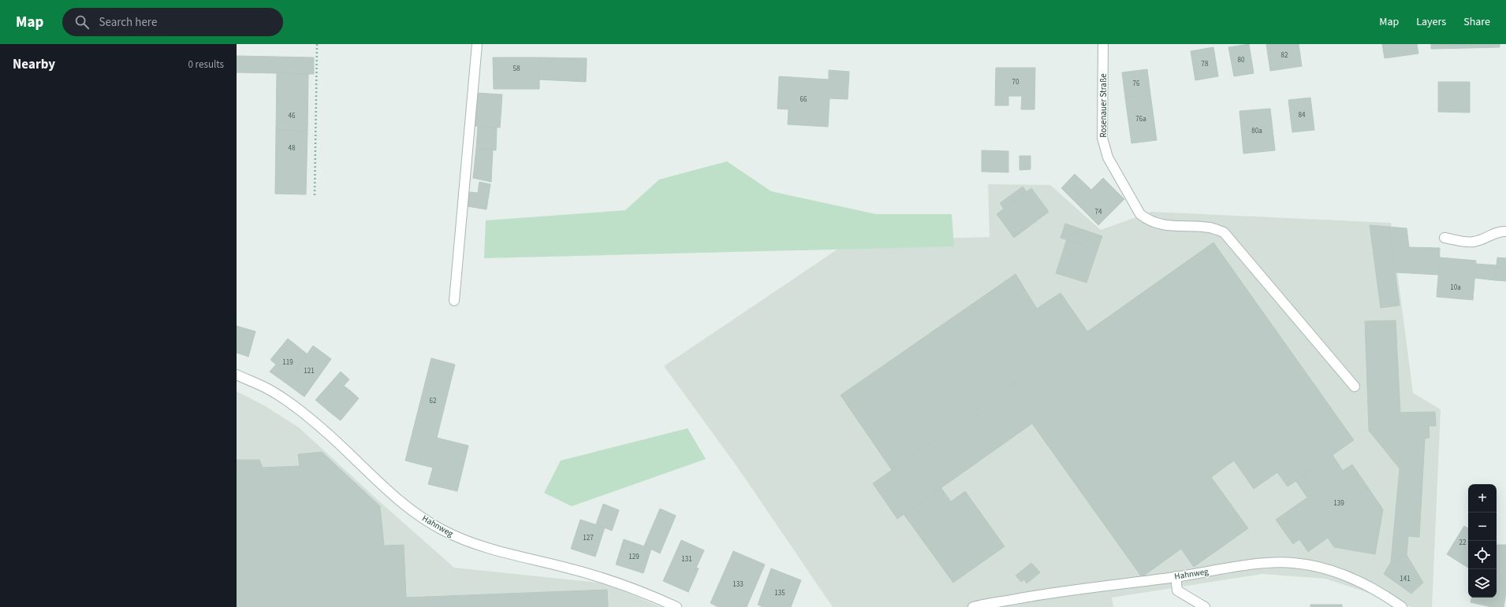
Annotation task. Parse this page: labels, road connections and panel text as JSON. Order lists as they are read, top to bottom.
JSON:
{
  "streets": {
    "street": ["Rosenauer Straße", "Hahnweg"]
  },
  "house_numbers": [
    "82",
    "80",
    "78",
    "58",
    "70",
    "76",
    "66",
    "84",
    "46",
    "76a",
    "80a",
    "48",
    "74",
    "10a",
    "119",
    "121",
    "62",
    "139",
    "127",
    "22",
    "129",
    "131",
    "141",
    "133",
    "135"
  ],
  "page": {
    "header": "Map",
    "search": "Search here",
    "nav": ["Map", "Layers", "Share"],
    "heading": ["Nearby", "0 results"],
    "map_buttons": ["+", "−"]
  }
}
